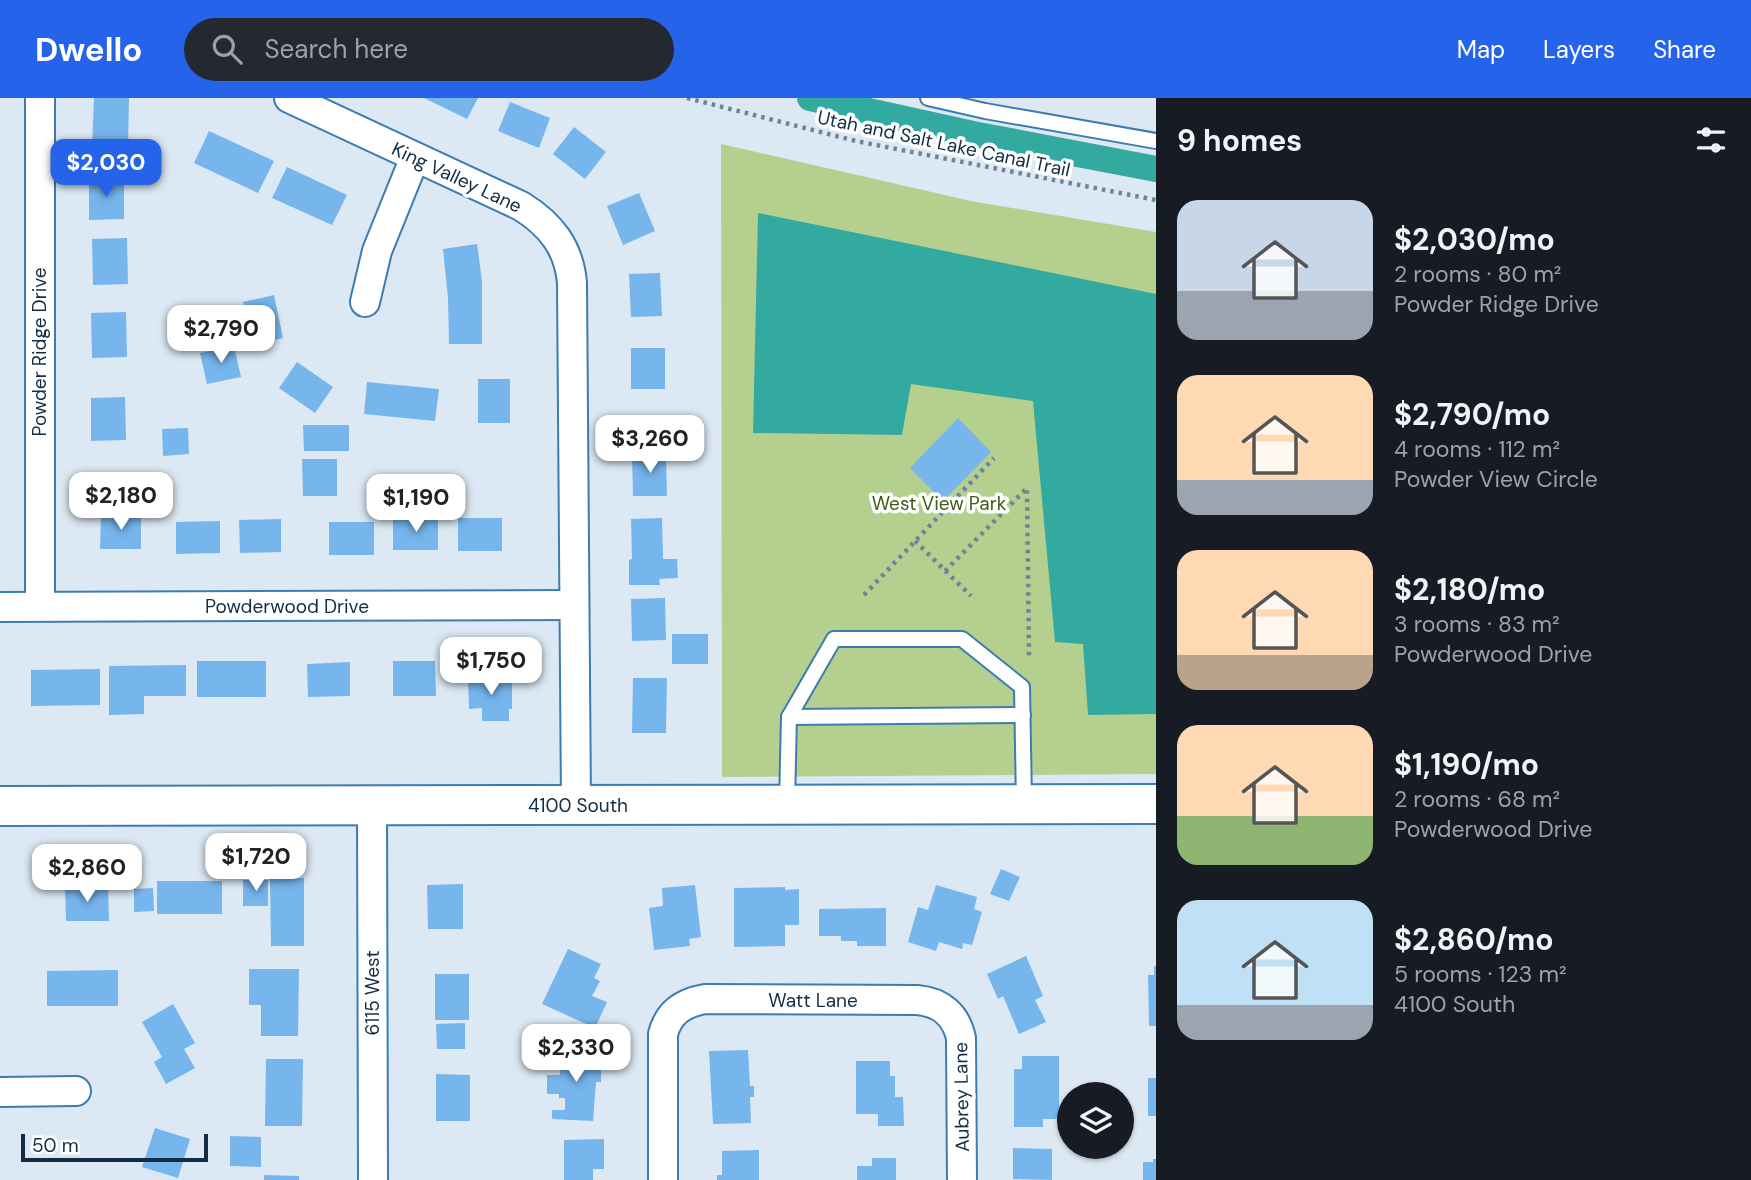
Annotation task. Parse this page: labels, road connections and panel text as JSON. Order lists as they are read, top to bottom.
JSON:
{
  "streets": {
    "main road": ["4100 South"],
    "street": [
      "King Valley Lane",
      "Powder Ridge Drive",
      "Powderwood Drive",
      "6115 West",
      "Watt Lane",
      "Aubrey Lane"
    ],
    "path": ["Utah and Salt Lake Canal Trail"]
  },
  "crossings": [
    ["King Valley Lane", "Powderwood Drive"],
    ["King Valley Lane", "4100 South"],
    ["Powder Ridge Drive", "Powderwood Drive"],
    ["4100 South", "6115 West"],
    ["Watt Lane", "Aubrey Lane"]
  ],
  "parks": ["West View Park"],
  "scale_bar": "50 m",
  "page": {
    "header": "Dwello",
    "search": "Search here",
    "nav": ["Map", "Layers", "Share"],
    "heading": "9 homes",
    "price": [
      "$2,030",
      "$2,790",
      "$3,260",
      "$2,180",
      "$1,190",
      "$1,750",
      "$1,720",
      "$2,860",
      "$2,330"
    ],
    "list": [
      {
        "name": "$2,030/mo",
        "note": "2 rooms · 80 m² · Powder Ridge Drive"
      },
      {
        "name": "$2,790/mo",
        "note": "4 rooms · 112 m² · Powder View Circle"
      },
      {
        "name": "$2,180/mo",
        "note": "3 rooms · 83 m² · Powderwood Drive"
      },
      {
        "name": "$1,190/mo",
        "note": "2 rooms · 68 m² · Powderwood Drive"
      },
      {
        "name": "$2,860/mo",
        "note": "5 rooms · 123 m² · 4100 South"
      }
    ],
    "scale": "50 m"
  }
}
